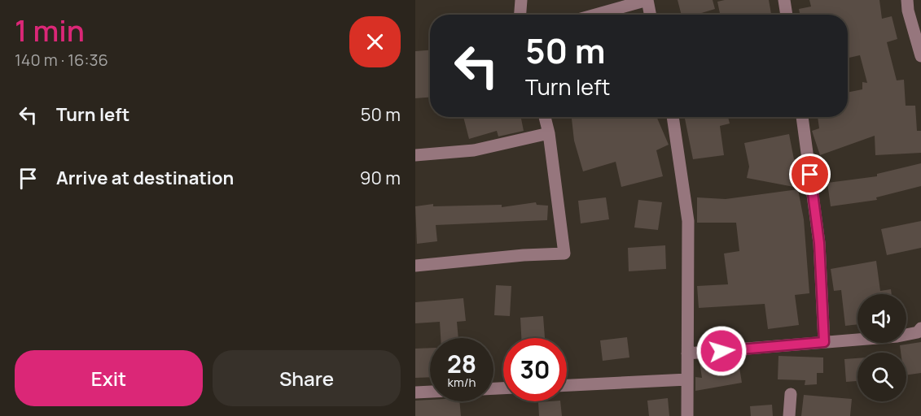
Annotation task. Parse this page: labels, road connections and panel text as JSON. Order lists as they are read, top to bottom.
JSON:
{
  "page": {
    "heading": ["1 min", "140 m · 16:36"],
    "turn": ["50 m", "Turn left"],
    "list": [
      {
        "name": "Turn left",
        "value": "50 m"
      },
      {
        "name": "Arrive at destination",
        "value": "90 m"
      }
    ],
    "speed": "28 km/h",
    "limit": "30",
    "buttons": ["Exit", "Share"]
  }
}
